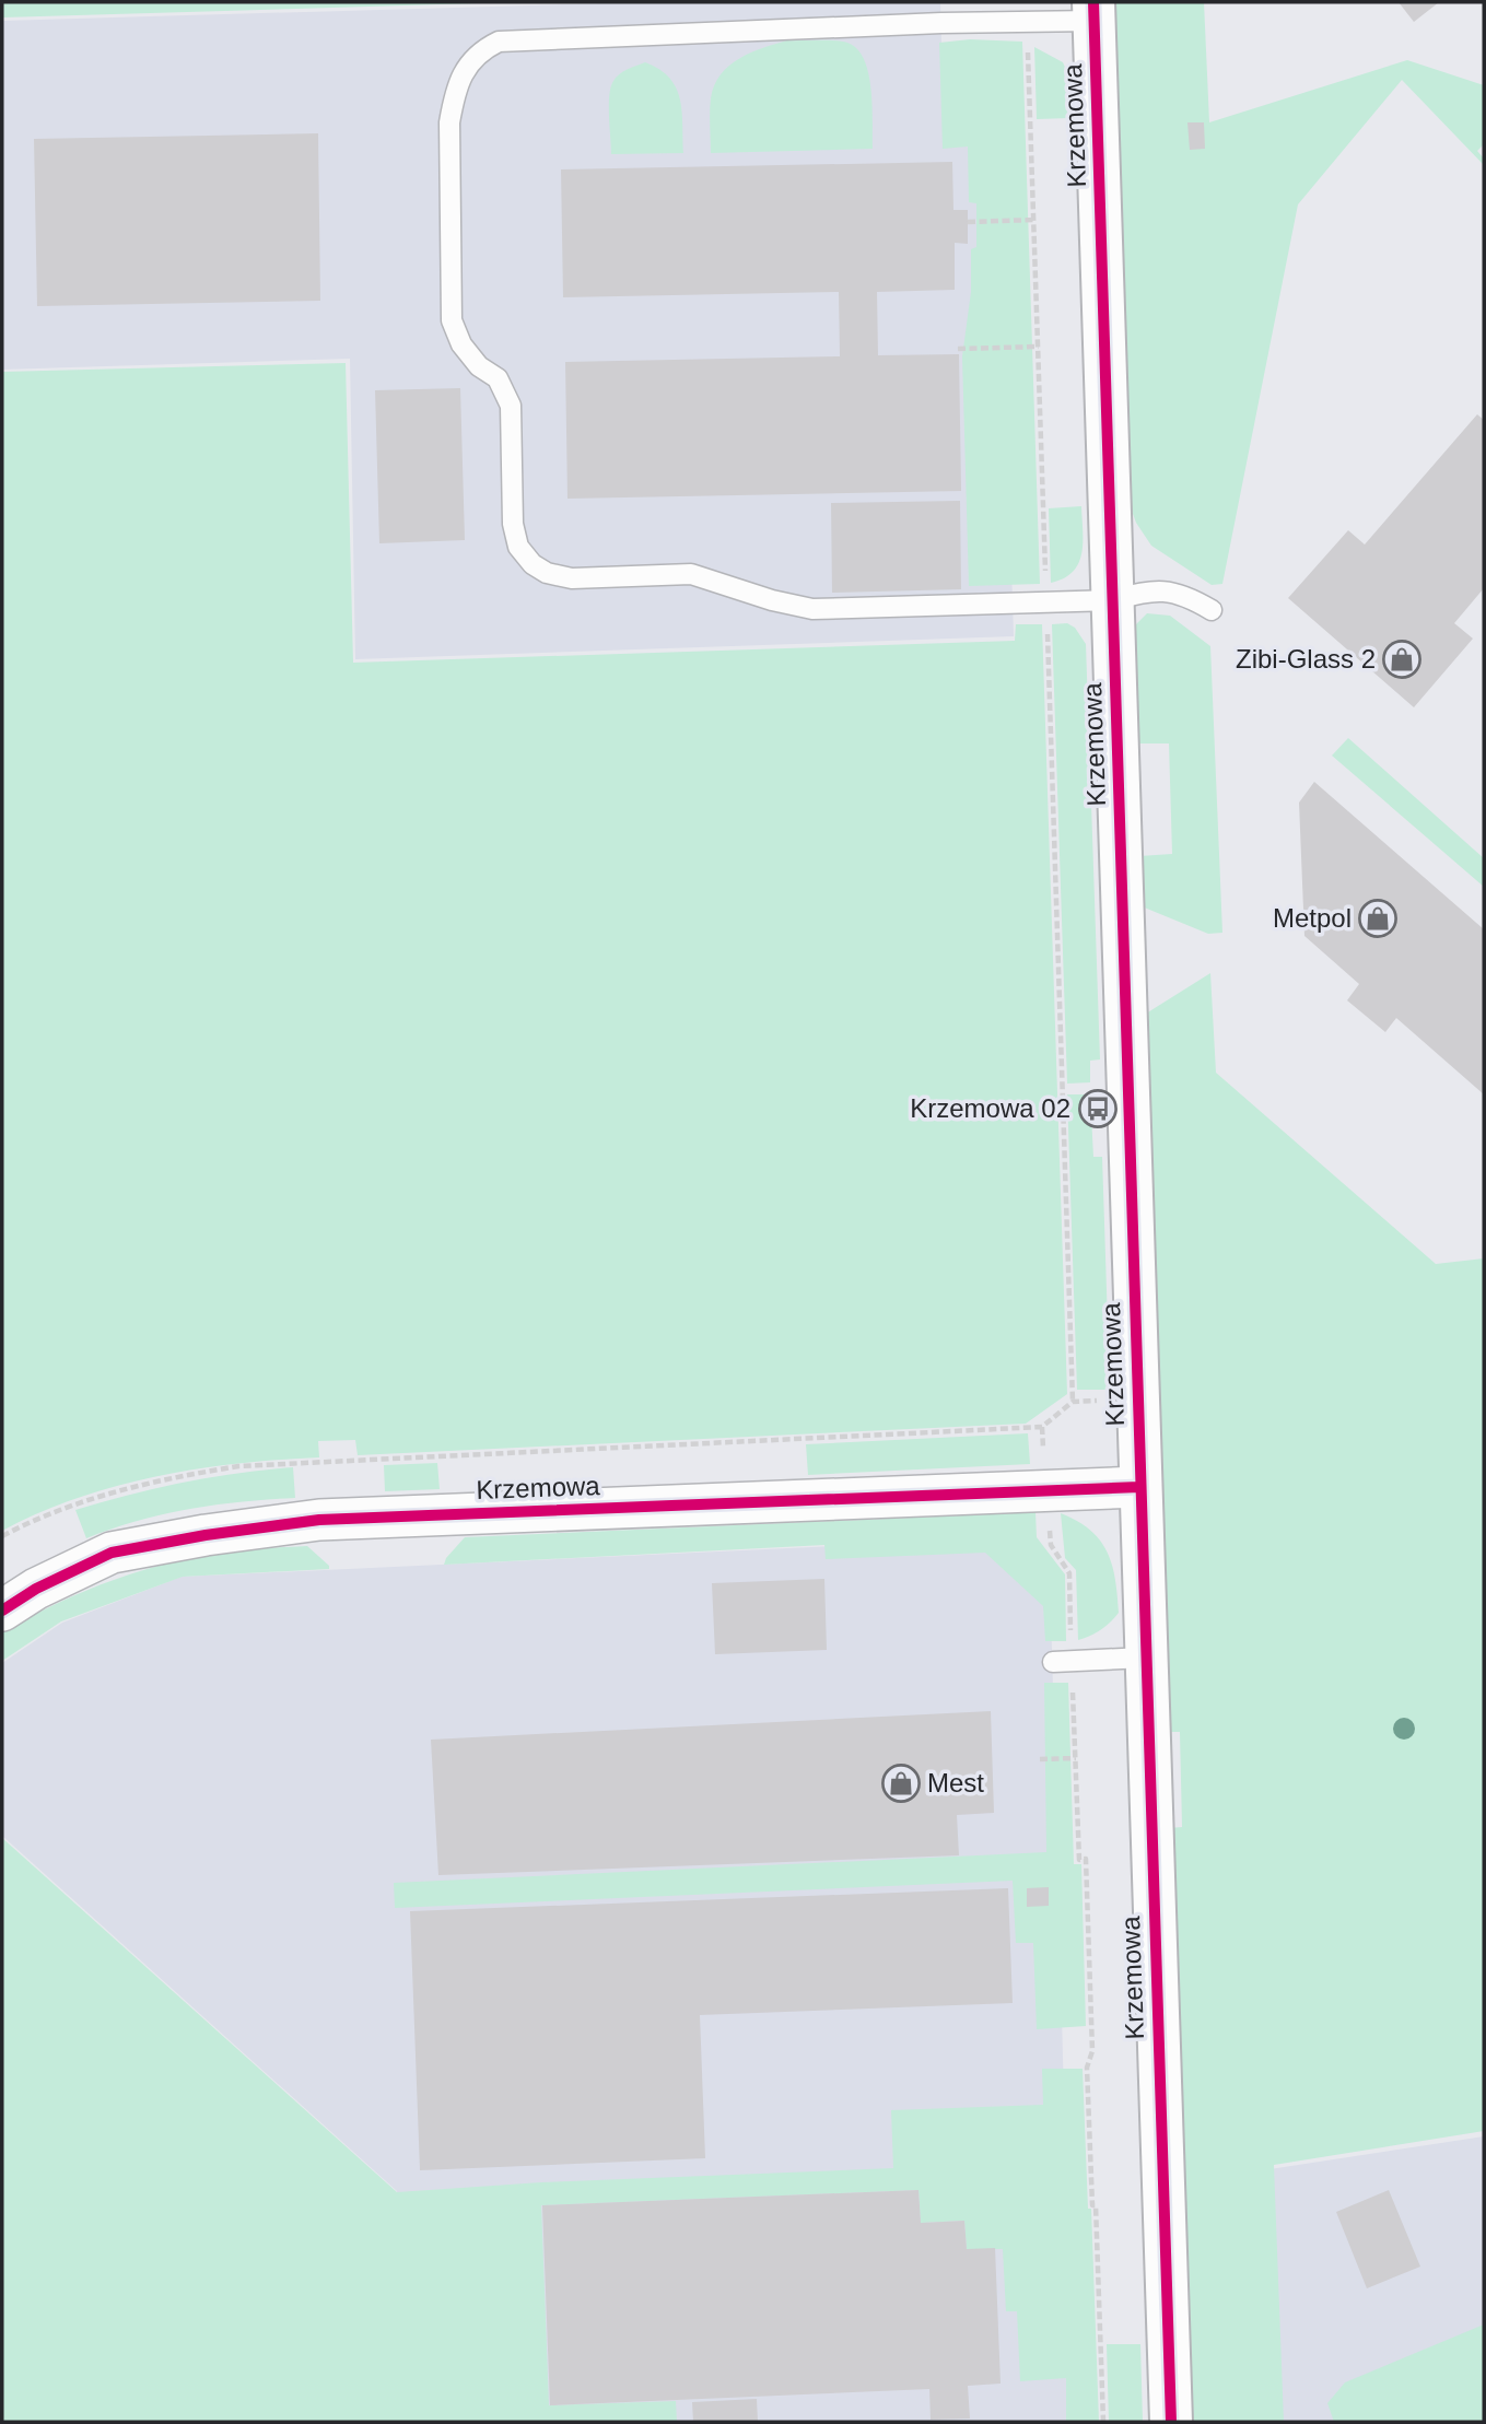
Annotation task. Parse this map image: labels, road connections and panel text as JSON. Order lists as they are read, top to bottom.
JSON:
{
  "streets": {
    "street": ["Krzemowa"]
  },
  "places": {
    "shop": ["Zibi-Glass 2", "Metpol", "Mest"],
    "bus stop": ["Krzemowa 02"]
  }
}
